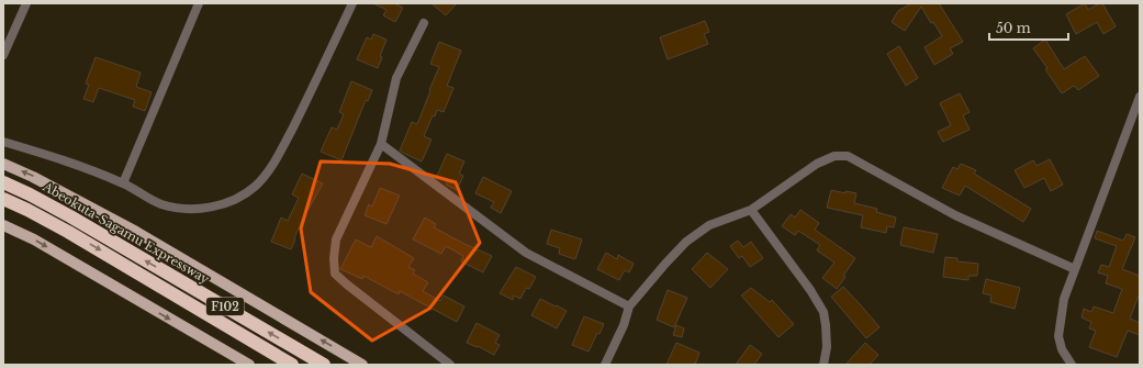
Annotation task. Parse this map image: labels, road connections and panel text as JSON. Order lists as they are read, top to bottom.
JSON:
{
  "streets": {
    "highway": ["Abeokuta-Sagamu Expressway", "F102"]
  },
  "scale_bar": "50 m"
}
